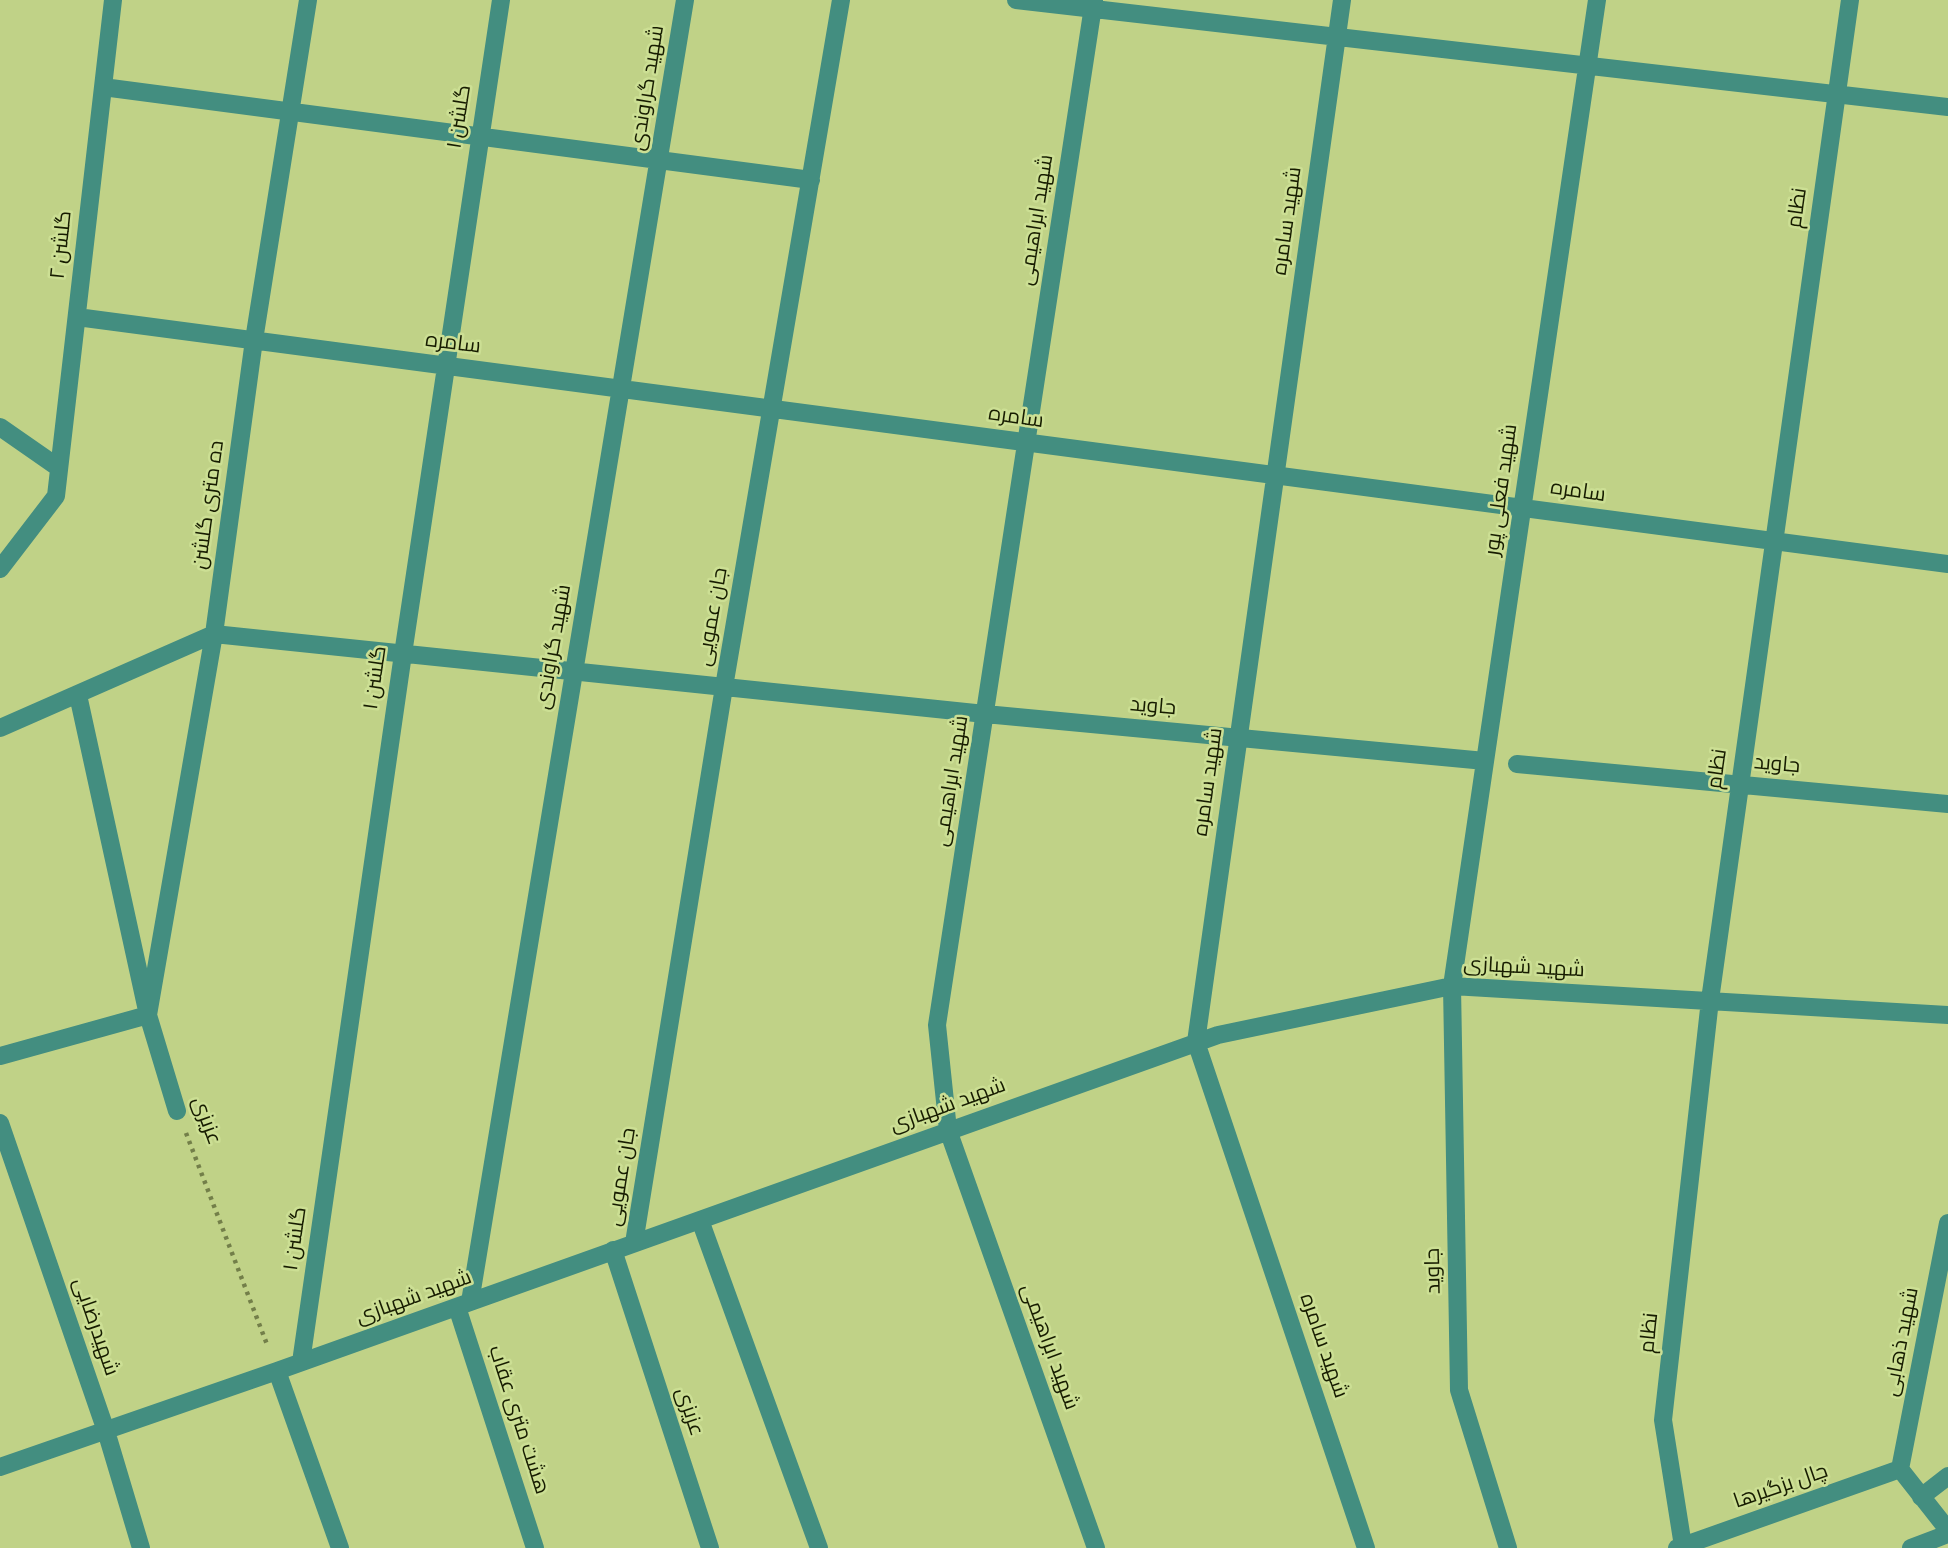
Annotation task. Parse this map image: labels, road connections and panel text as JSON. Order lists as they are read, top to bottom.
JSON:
{
  "streets": {
    "street": [
      "شهید گراوندی",
      "گلشن ۱",
      "نظام",
      "شهید ابراهیمی",
      "شهید سامره",
      "گلشن ۲",
      "سامره",
      "شهید فعلی پور",
      "ده متری گلشن",
      "جان عمویی",
      "جاوید",
      "شهید شهبازی",
      "عزیزی",
      "شهیدرضایی",
      "شهید ذهابی",
      "هشت متری عقاب",
      "چال بزگیرها"
    ]
  },
  "crossings": [
    ["شهید گراوندی", "سامره"],
    ["شهید گراوندی", "جاوید"],
    ["شهید گراوندی", "شهید شهبازی"],
    ["شهید گراوندی", "هشت متری عقاب"],
    ["گلشن ۱", "سامره"],
    ["گلشن ۱", "جاوید"],
    ["گلشن ۱", "شهید شهبازی"],
    ["نظام", "سامره"],
    ["نظام", "جاوید"],
    ["نظام", "شهید شهبازی"],
    ["نظام", "چال بزگیرها"],
    ["شهید ابراهیمی", "سامره"],
    ["شهید ابراهیمی", "جاوید"],
    ["شهید ابراهیمی", "شهید شهبازی"],
    ["شهید سامره", "سامره"],
    ["شهید سامره", "جاوید"],
    ["شهید سامره", "شهید شهبازی"],
    ["گلشن ۲", "سامره"],
    ["سامره", "شهید فعلی پور"],
    ["سامره", "ده متری گلشن"],
    ["سامره", "جان عمویی"],
    ["شهید فعلی پور", "جاوید"],
    ["شهید فعلی پور", "شهید شهبازی"],
    ["ده متری گلشن", "جاوید"],
    ["ده متری گلشن", "عزیزی"],
    ["جان عمویی", "جاوید"],
    ["جان عمویی", "شهید شهبازی"],
    ["جاوید", "شهید شهبازی"],
    ["شهید شهبازی", "عزیزی"],
    ["شهید شهبازی", "شهیدرضایی"],
    ["شهید شهبازی", "هشت متری عقاب"],
    ["شهید ذهابی", "چال بزگیرها"]
  ]
}
